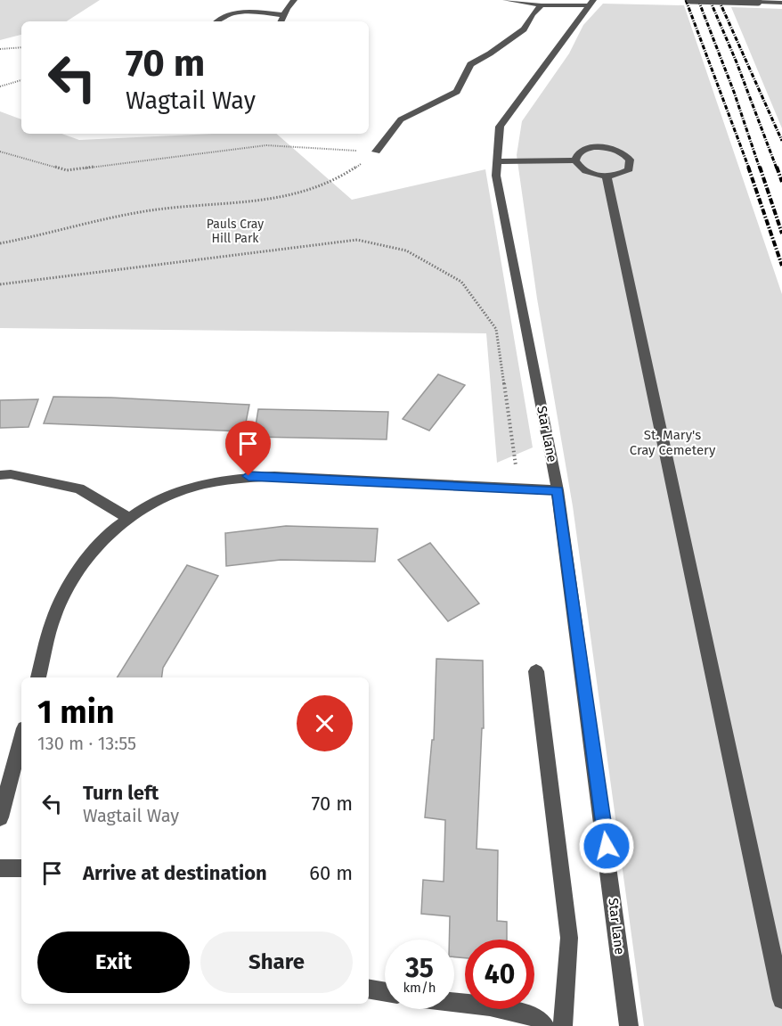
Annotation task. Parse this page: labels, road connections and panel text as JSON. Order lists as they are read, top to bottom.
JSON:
{
  "streets": {
    "street": ["Star Lane"]
  },
  "parks": ["Pauls Cray Hill Park", "St. Mary's Cray Cemetery"],
  "page": {
    "turn": ["70 m", "Wagtail Way"],
    "heading": ["1 min", "130 m · 13:55"],
    "list": [
      {
        "name": "Turn left",
        "note": "Wagtail Way",
        "value": "70 m"
      },
      {
        "name": "Arrive at destination",
        "value": "60 m"
      }
    ],
    "buttons": ["Exit", "Share"],
    "speed": "35 km/h",
    "limit": "40"
  }
}
